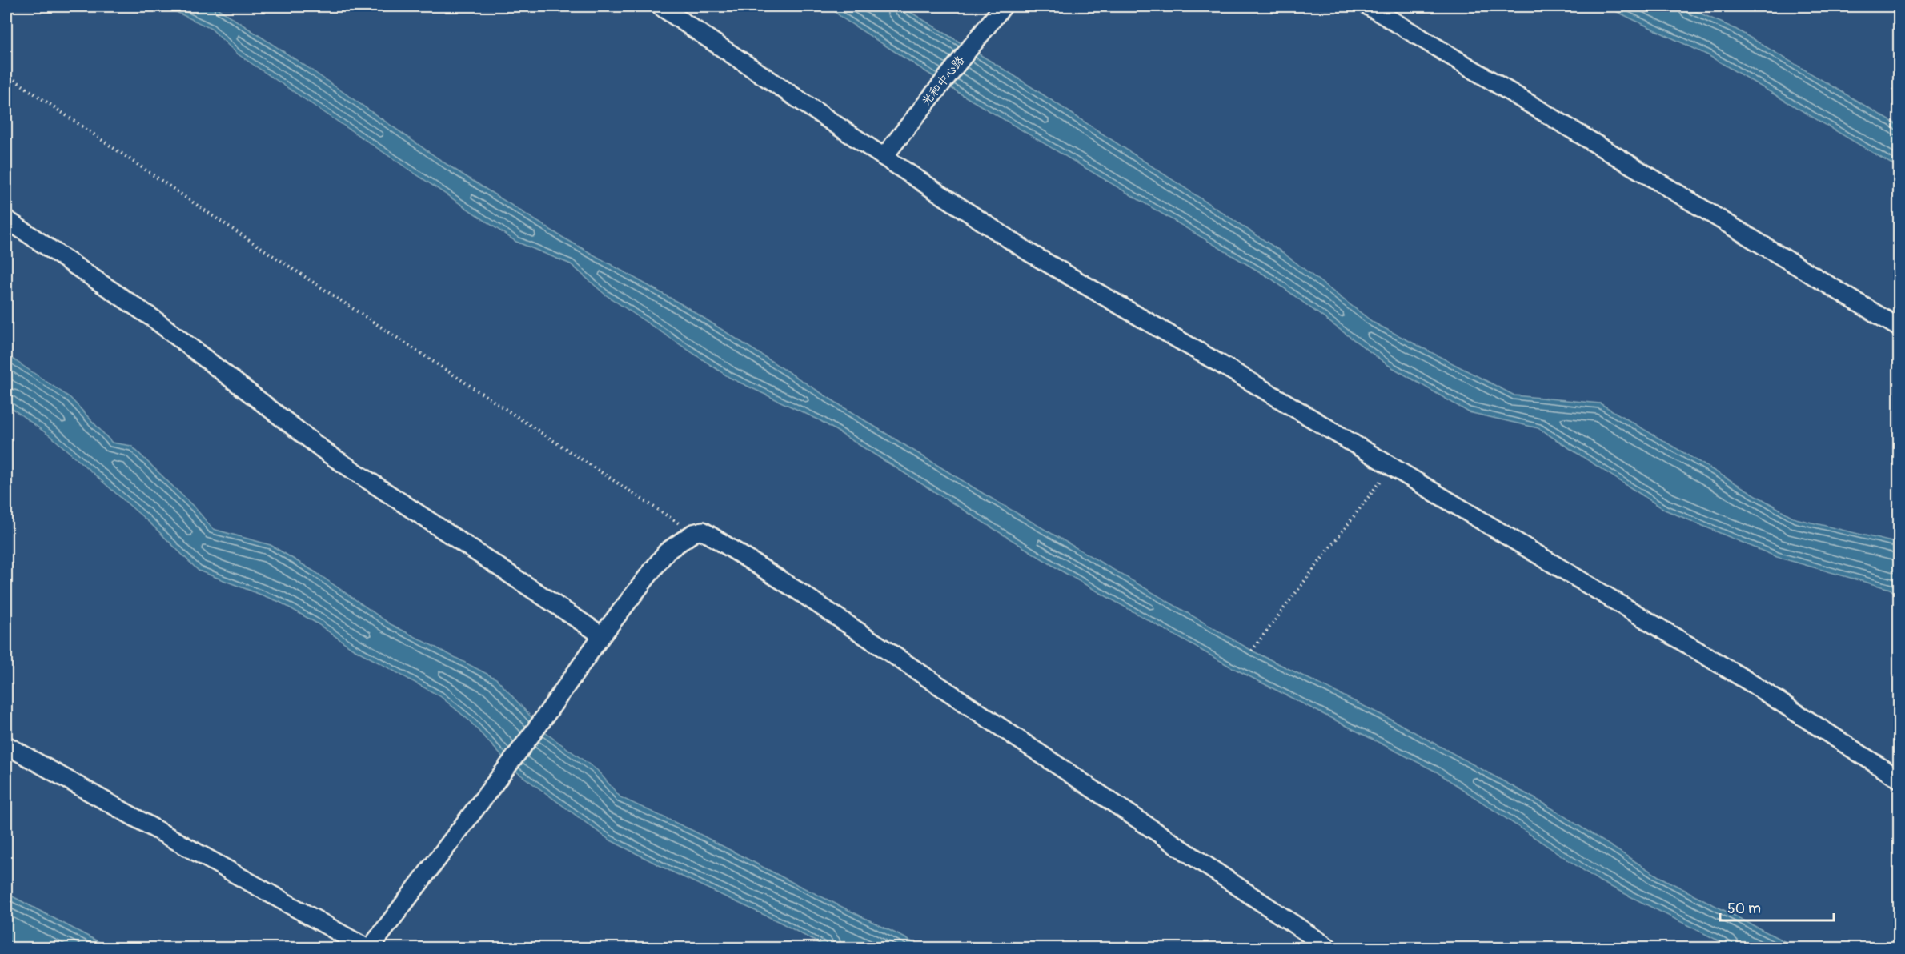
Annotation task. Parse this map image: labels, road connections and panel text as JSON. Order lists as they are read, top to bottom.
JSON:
{
  "streets": {
    "street": ["光和中心路"]
  },
  "scale_bar": "50 m"
}
